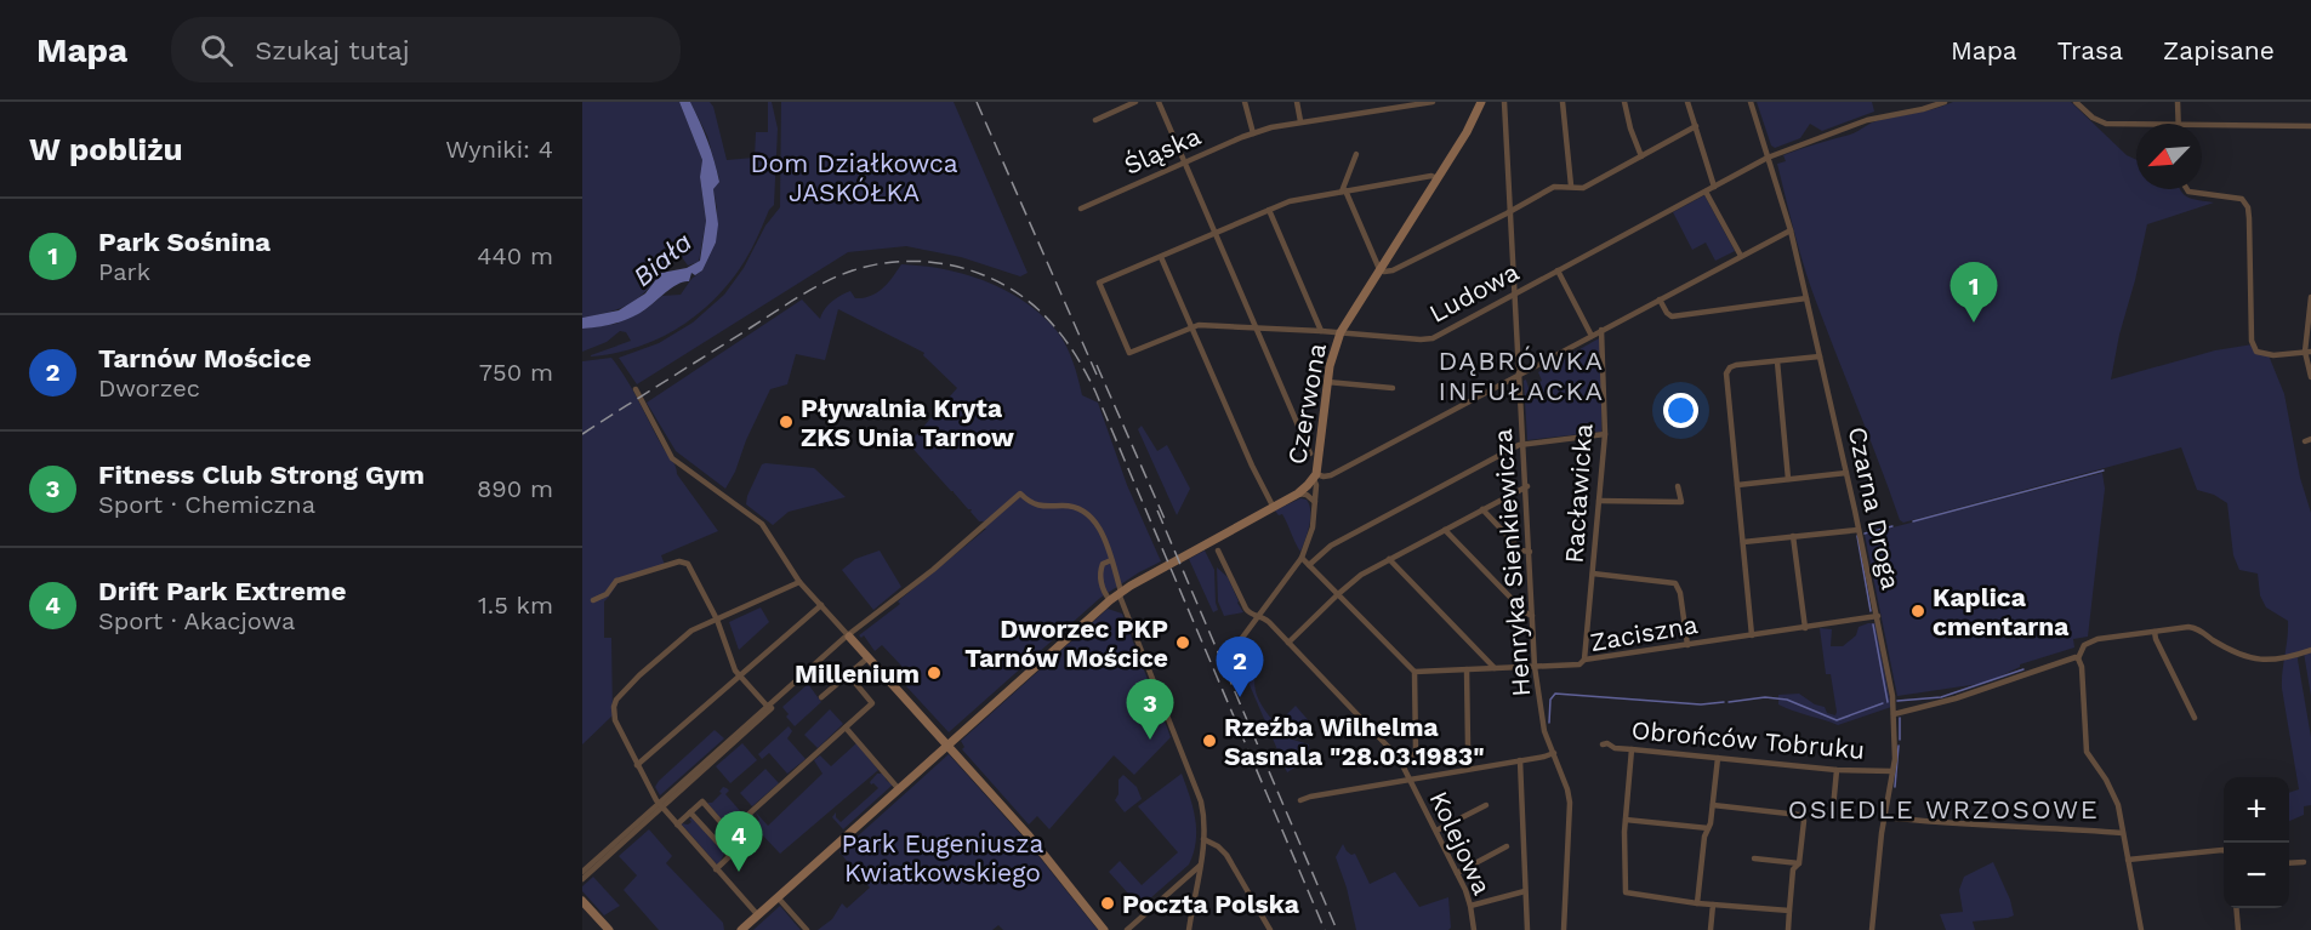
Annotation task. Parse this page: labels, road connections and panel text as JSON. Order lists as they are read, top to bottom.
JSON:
{
  "streets": {
    "main road": ["Czerwona"],
    "street": [
      "Śląska",
      "Ludowa",
      "Racławicka",
      "Czarna Droga",
      "Henryka Sienkiewicza",
      "Zaciszna",
      "Obrońców Tobruku",
      "Kolejowa"
    ]
  },
  "crossings": [
    ["Ludowa", "Czerwona"],
    ["Ludowa", "Czarna Droga"],
    ["Ludowa", "Henryka Sienkiewicza"],
    ["Czerwona", "Kolejowa"],
    ["Racławicka", "Zaciszna"],
    ["Czarna Droga", "Zaciszna"],
    ["Czarna Droga", "Obrońców Tobruku"],
    ["Henryka Sienkiewicza", "Zaciszna"]
  ],
  "districts": ["DĄBRÓWKA INFUŁACKA", "OSIEDLE WRZOSOWE"],
  "water": ["Biała"],
  "parks": ["Dom Działkowca JASKÓŁKA", "Park Eugeniusza Kwiatkowskiego"],
  "places": [
    "Pływalnia Kryta ZKS Unia Tarnow",
    "Kaplica cmentarna",
    "Dworzec PKP Tarnów Mościce",
    "Millenium",
    "Rzeźba Wilhelma Sasnala \"28.03.1983\"",
    "Poczta Polska"
  ],
  "north": "bottom left",
  "page": {
    "header": "Mapa",
    "search": "Szukaj tutaj",
    "nav": ["Mapa", "Trasa", "Zapisane"],
    "heading": ["W pobliżu", "Wyniki: 4"],
    "list": [
      {
        "mark": "1",
        "name": "Park Sośnina",
        "note": "Park",
        "value": "440 m"
      },
      {
        "mark": "2",
        "name": "Tarnów Mościce",
        "note": "Dworzec",
        "value": "750 m"
      },
      {
        "mark": "3",
        "name": "Fitness Club Strong Gym",
        "note": "Sport · Chemiczna",
        "value": "890 m"
      },
      {
        "mark": "4",
        "name": "Drift Park Extreme",
        "note": "Sport · Akacjowa",
        "value": "1.5 km"
      }
    ],
    "pins": [
      "1",
      "2",
      "3",
      "4"
    ],
    "map_buttons": ["+", "−"]
  }
}
